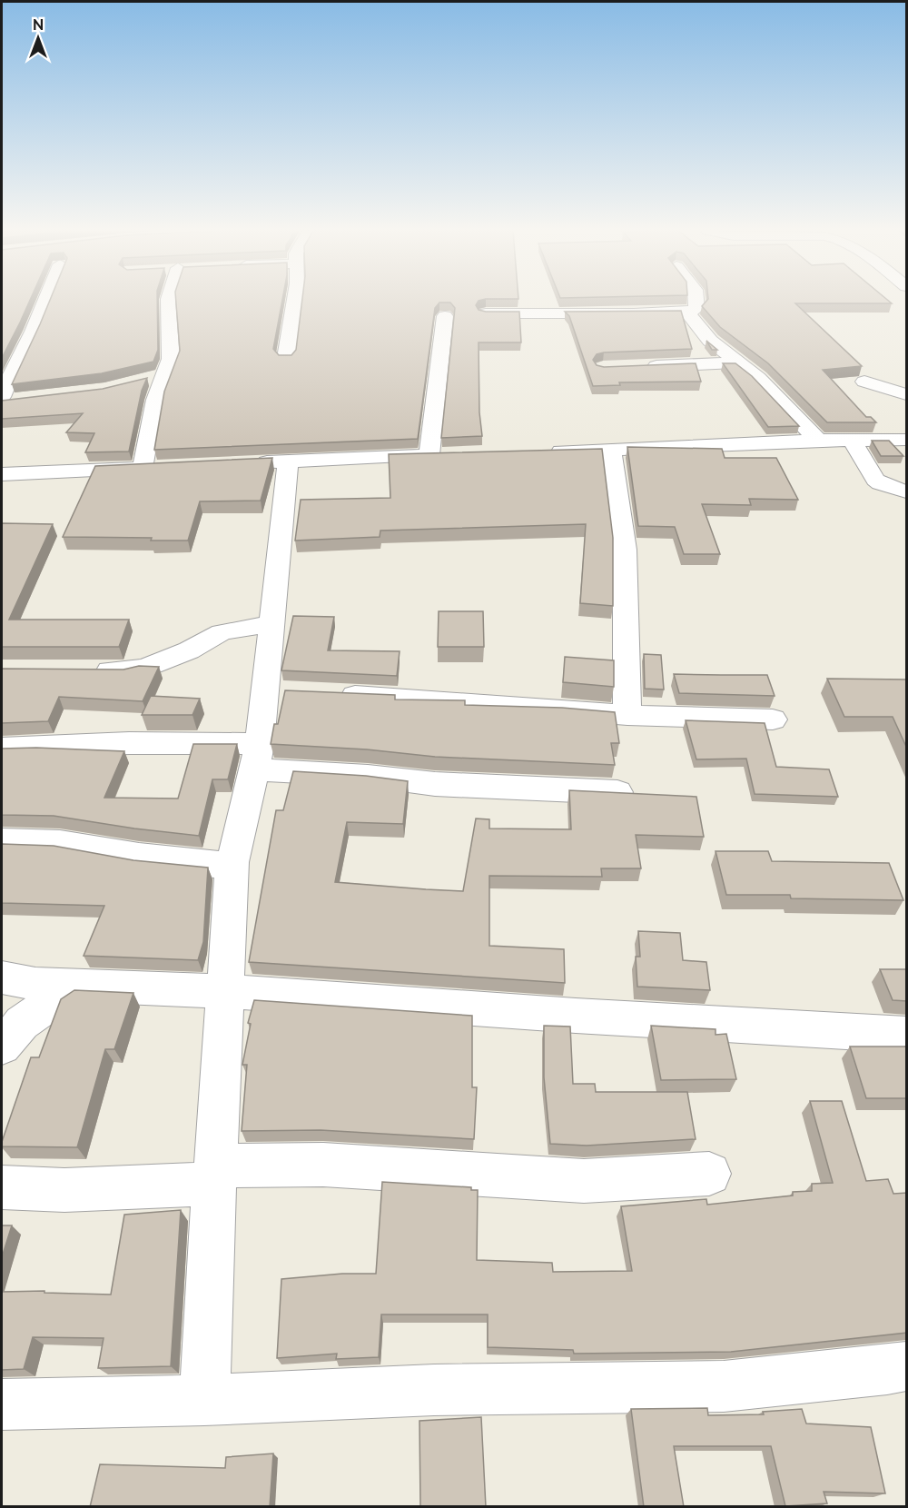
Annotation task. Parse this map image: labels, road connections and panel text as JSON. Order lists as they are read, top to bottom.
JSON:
{
  "north": "top"
}
